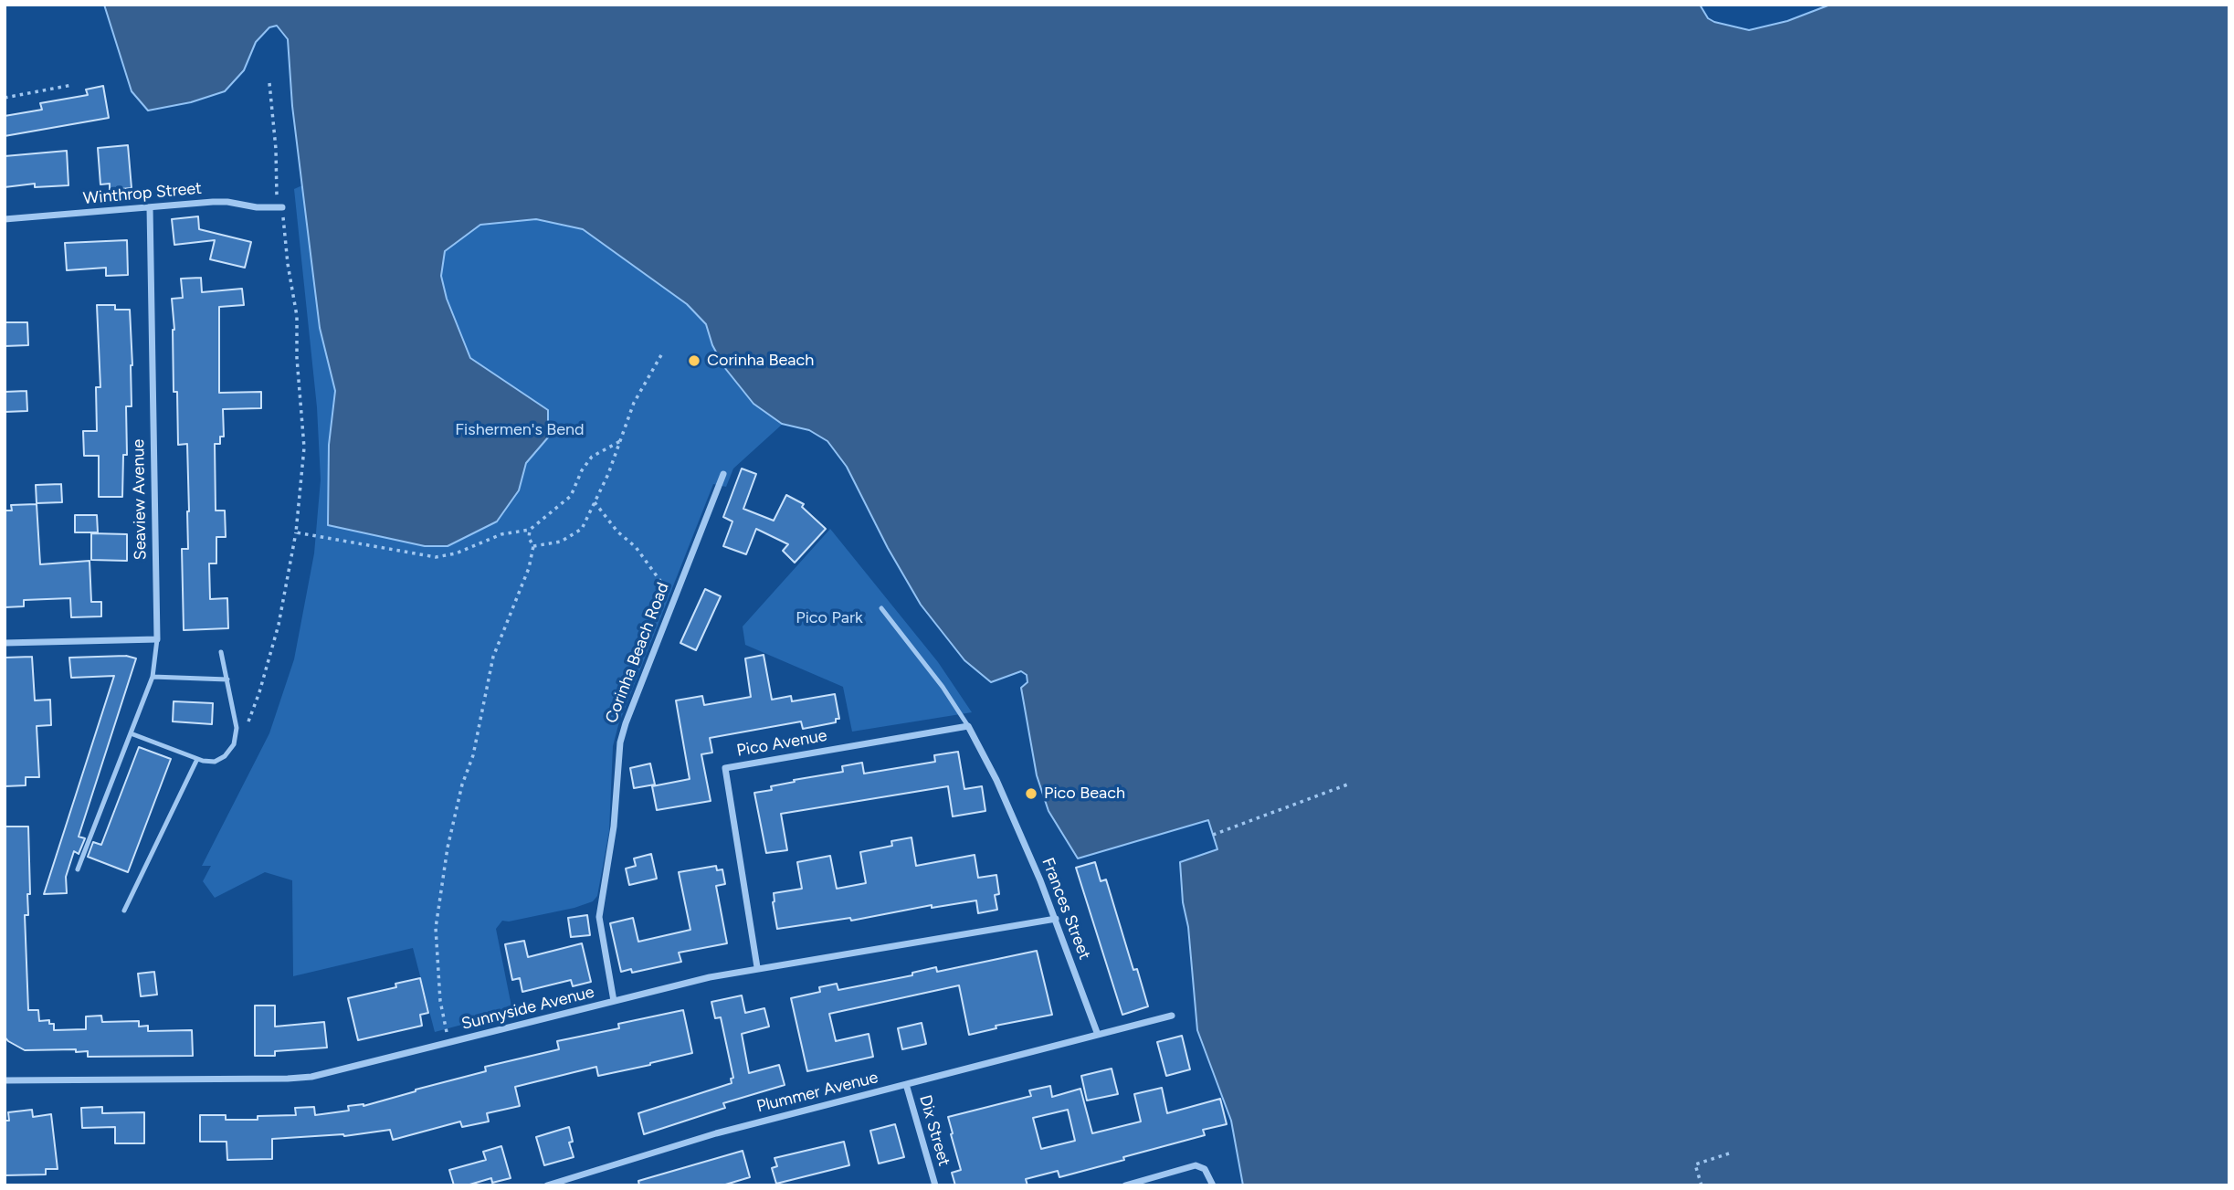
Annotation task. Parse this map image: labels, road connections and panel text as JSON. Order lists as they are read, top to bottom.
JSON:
{
  "streets": {
    "street": [
      "Winthrop Street",
      "Seaview Avenue",
      "Corinha Beach Road",
      "Pico Avenue",
      "Frances Street",
      "Sunnyside Avenue",
      "Plummer Avenue",
      "Dix Street"
    ]
  },
  "crossings": [
    ["Winthrop Street", "Seaview Avenue"],
    ["Corinha Beach Road", "Sunnyside Avenue"],
    ["Pico Avenue", "Frances Street"],
    ["Pico Avenue", "Sunnyside Avenue"],
    ["Frances Street", "Sunnyside Avenue"],
    ["Frances Street", "Plummer Avenue"],
    ["Plummer Avenue", "Dix Street"]
  ],
  "parks": ["Fishermen's Bend", "Pico Park"],
  "places": ["Corinha Beach", "Pico Beach"]
}
